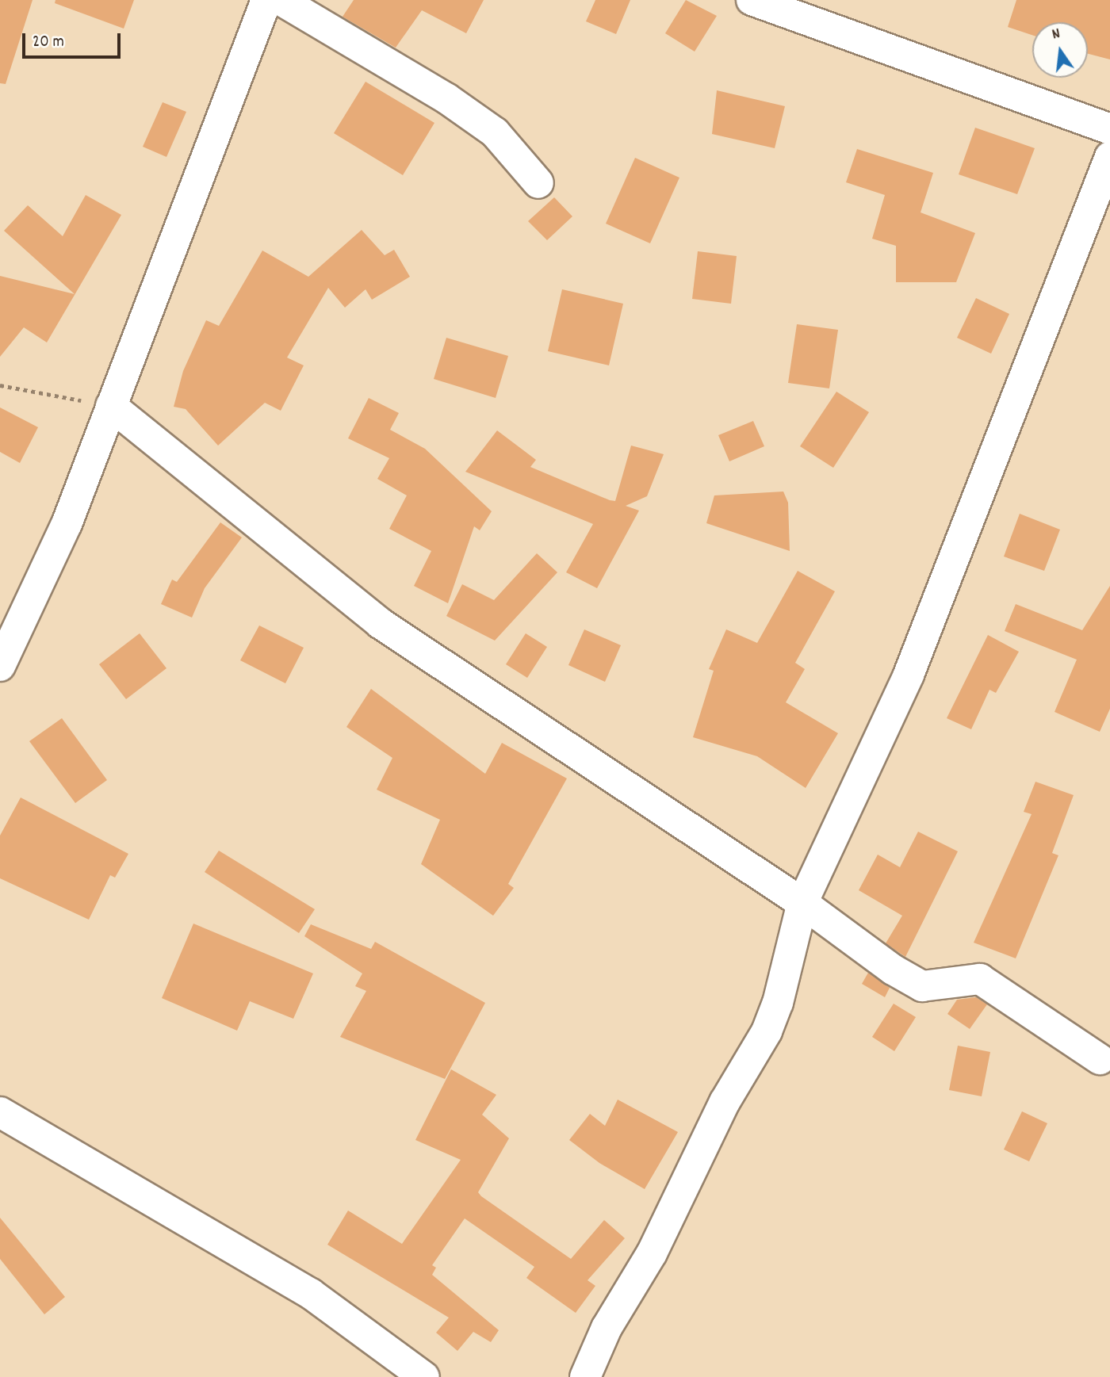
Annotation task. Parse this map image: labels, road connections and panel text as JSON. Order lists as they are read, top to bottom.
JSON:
{
  "scale_bar": "20 m",
  "north": "top"
}
